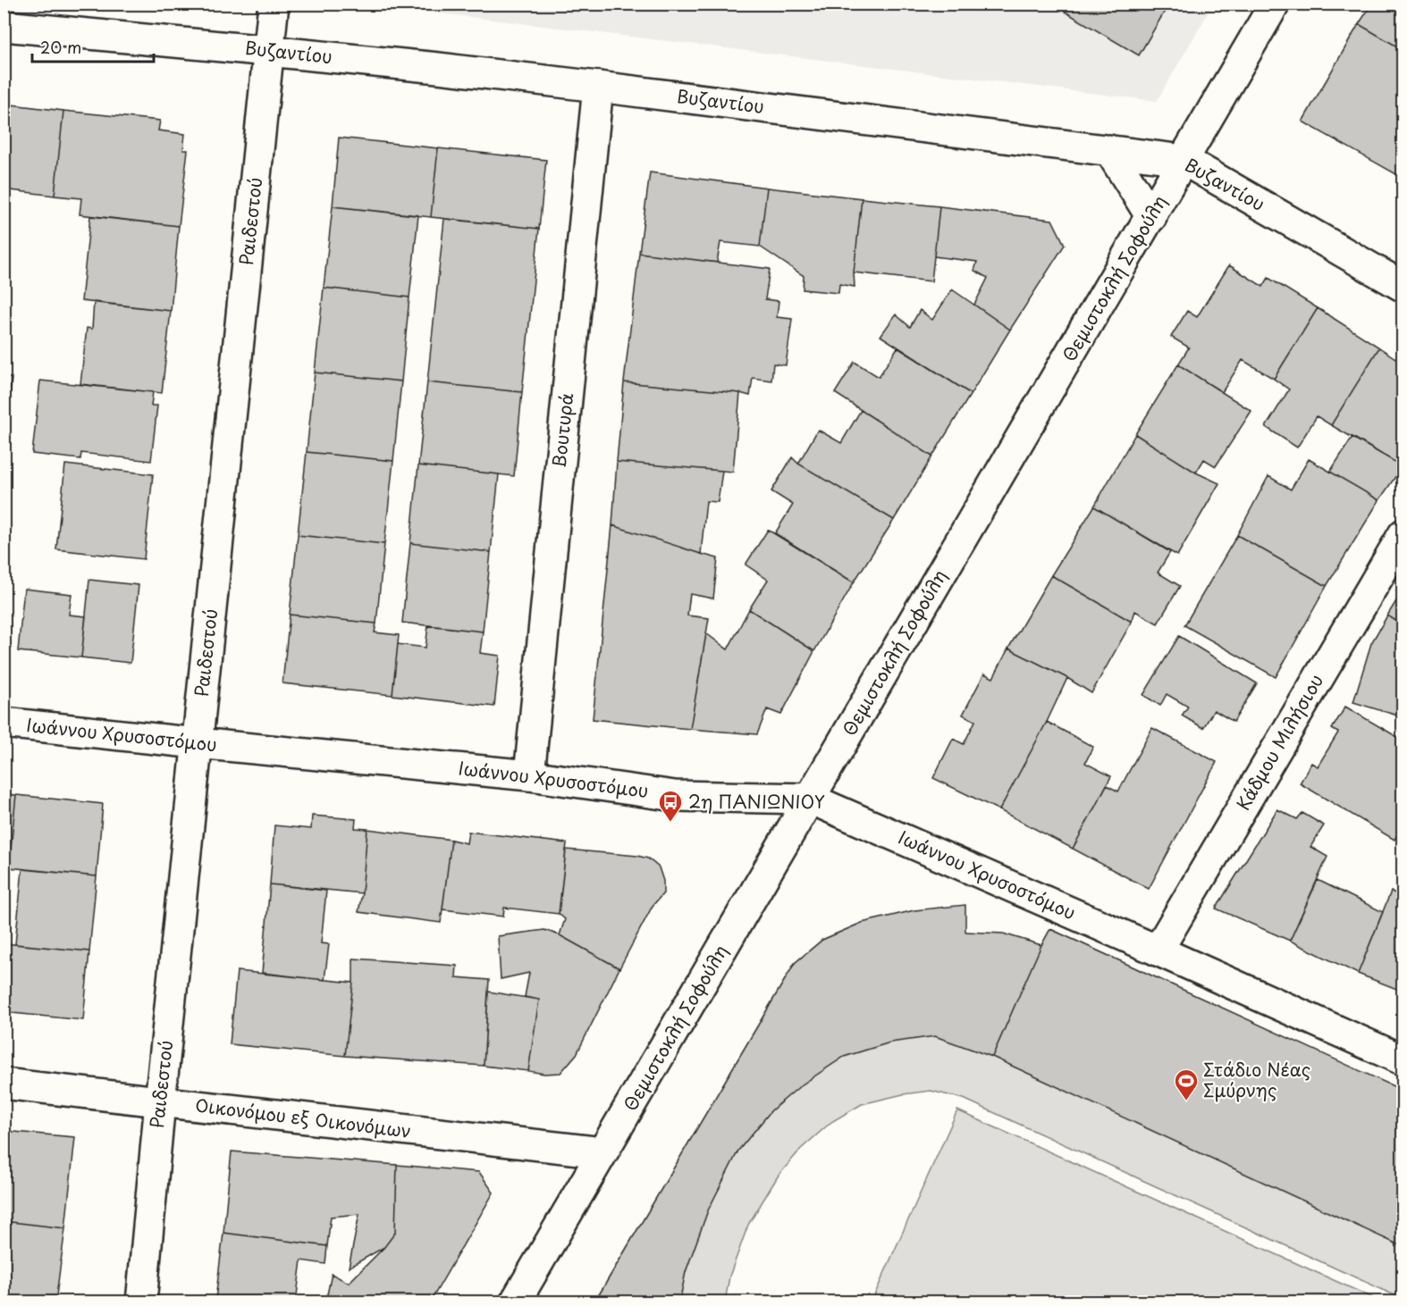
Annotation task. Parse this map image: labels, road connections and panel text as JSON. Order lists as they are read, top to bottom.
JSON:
{
  "streets": {
    "street": [
      "Βυζαντίου",
      "Ραιδεστού",
      "Θεμιστοκλή Σοφούλη",
      "Βουτυρά",
      "Ιωάννου Χρυσοστόμου",
      "Κάδμου Μιλήσιου",
      "Οικονόμου εξ Οικονόμων"
    ]
  },
  "crossings": [
    ["Βυζαντίου", "Ραιδεστού"],
    ["Βυζαντίου", "Θεμιστοκλή Σοφούλη"],
    ["Βυζαντίου", "Βουτυρά"],
    ["Ραιδεστού", "Ιωάννου Χρυσοστόμου"],
    ["Ραιδεστού", "Οικονόμου εξ Οικονόμων"],
    ["Θεμιστοκλή Σοφούλη", "Ιωάννου Χρυσοστόμου"],
    ["Θεμιστοκλή Σοφούλη", "Οικονόμου εξ Οικονόμων"],
    ["Βουτυρά", "Ιωάννου Χρυσοστόμου"],
    ["Ιωάννου Χρυσοστόμου", "Κάδμου Μιλήσιου"]
  ],
  "places": {
    "bus stop": ["2η ΠΑΝΙΩΝΙΟΥ"],
    "sports": ["Στάδιο Νέας Σμύρνης"]
  },
  "scale_bar": "20 m"
}
